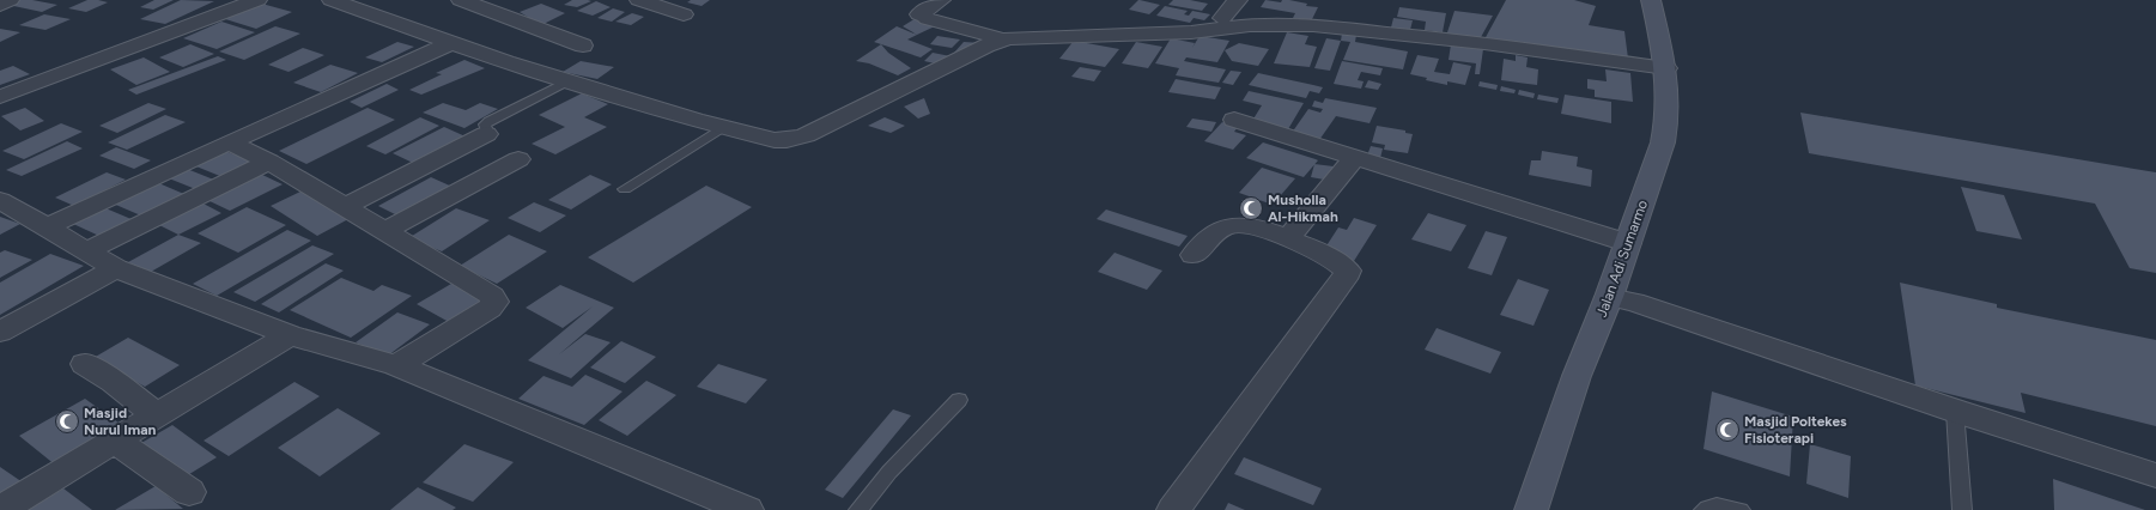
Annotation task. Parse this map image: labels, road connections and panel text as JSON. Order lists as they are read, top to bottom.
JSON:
{
  "streets": {
    "main road": ["Jalan Adi Sumarmo"]
  },
  "places": {
    "mosque": ["Musholla Al-Hikmah", "Masjid Nurul Iman", "Masjid Poltekes Fisioterapi"]
  }
}
